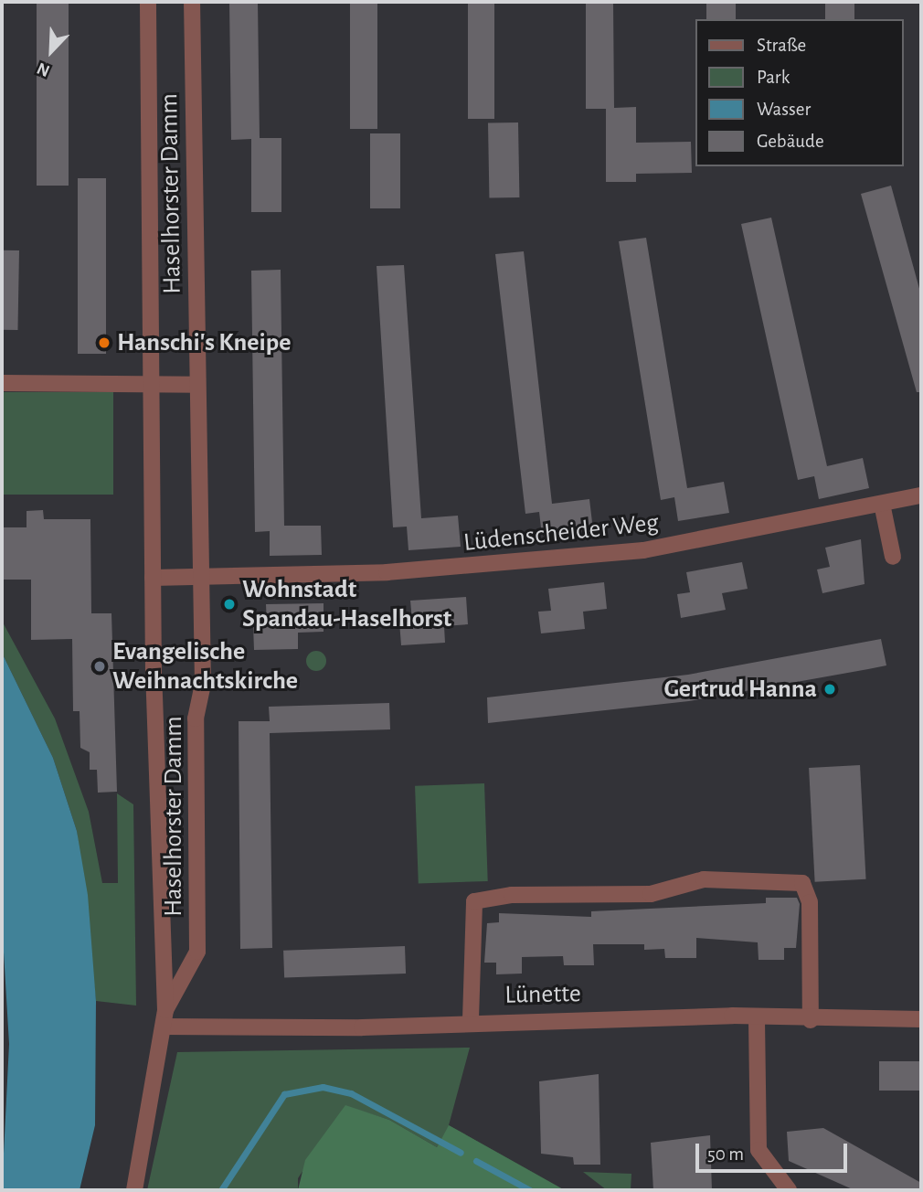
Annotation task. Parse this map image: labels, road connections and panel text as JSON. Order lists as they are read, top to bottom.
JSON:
{
  "streets": {
    "street": ["Haselhorster Damm", "Lüdenscheider Weg", "Lünette"]
  },
  "crossings": [
    ["Haselhorster Damm", "Lüdenscheider Weg"],
    ["Haselhorster Damm", "Lünette"]
  ],
  "places": [
    "Hanschi's Kneipe",
    "Wohnstadt Spandau-Haselhorst",
    "Evangelische Weihnachtskirche",
    "Gertrud Hanna"
  ],
  "legend": [
    "Straße",
    "Park",
    "Wasser",
    "Gebäude"
  ],
  "scale_bar": "50 m",
  "north": "bottom left"
}
